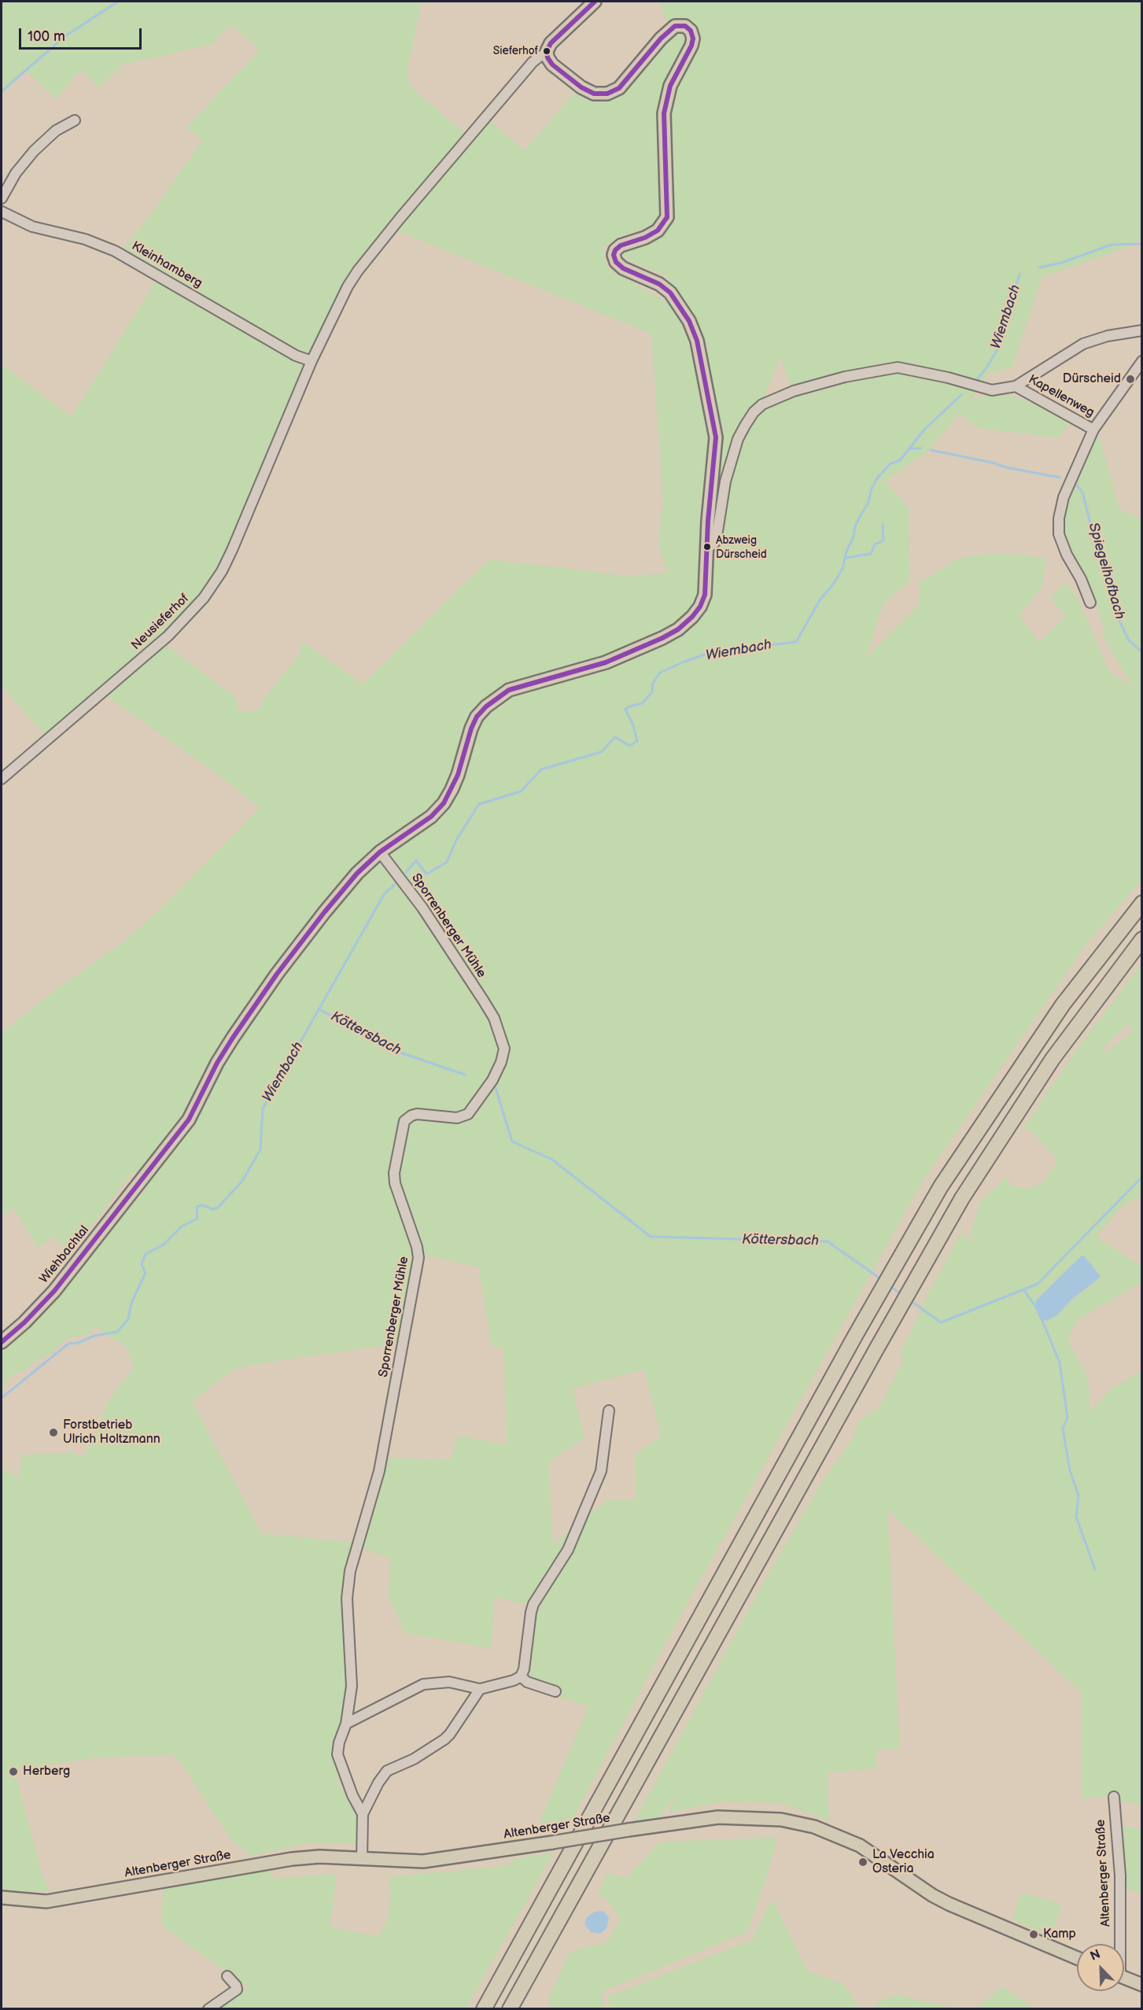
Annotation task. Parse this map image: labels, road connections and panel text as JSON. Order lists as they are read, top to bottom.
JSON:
{
  "streets": {
    "main road": ["Wiehbachtal", "Altenberger Straße"],
    "street": [
      "Kleinhamberg",
      "Kapellenweg",
      "Neusieferhof",
      "Sporrenberger Mühle"
    ]
  },
  "crossings": [
    ["Kleinhamberg", "Neusieferhof"],
    ["Sporrenberger Mühle", "Wiehbachtal"],
    ["Sporrenberger Mühle", "Altenberger Straße"]
  ],
  "water": ["Wiembach", "Spiegelhofbach", "Köttersbach"],
  "places": [
    "Sieferhof",
    "Dürscheid",
    "Abzweig Dürscheid",
    "Forstbetrieb Ulrich Holtzmann",
    "Herberg",
    "La Vecchia Osteria",
    "Kamp"
  ],
  "scale_bar": "100 m",
  "north": "top left"
}
